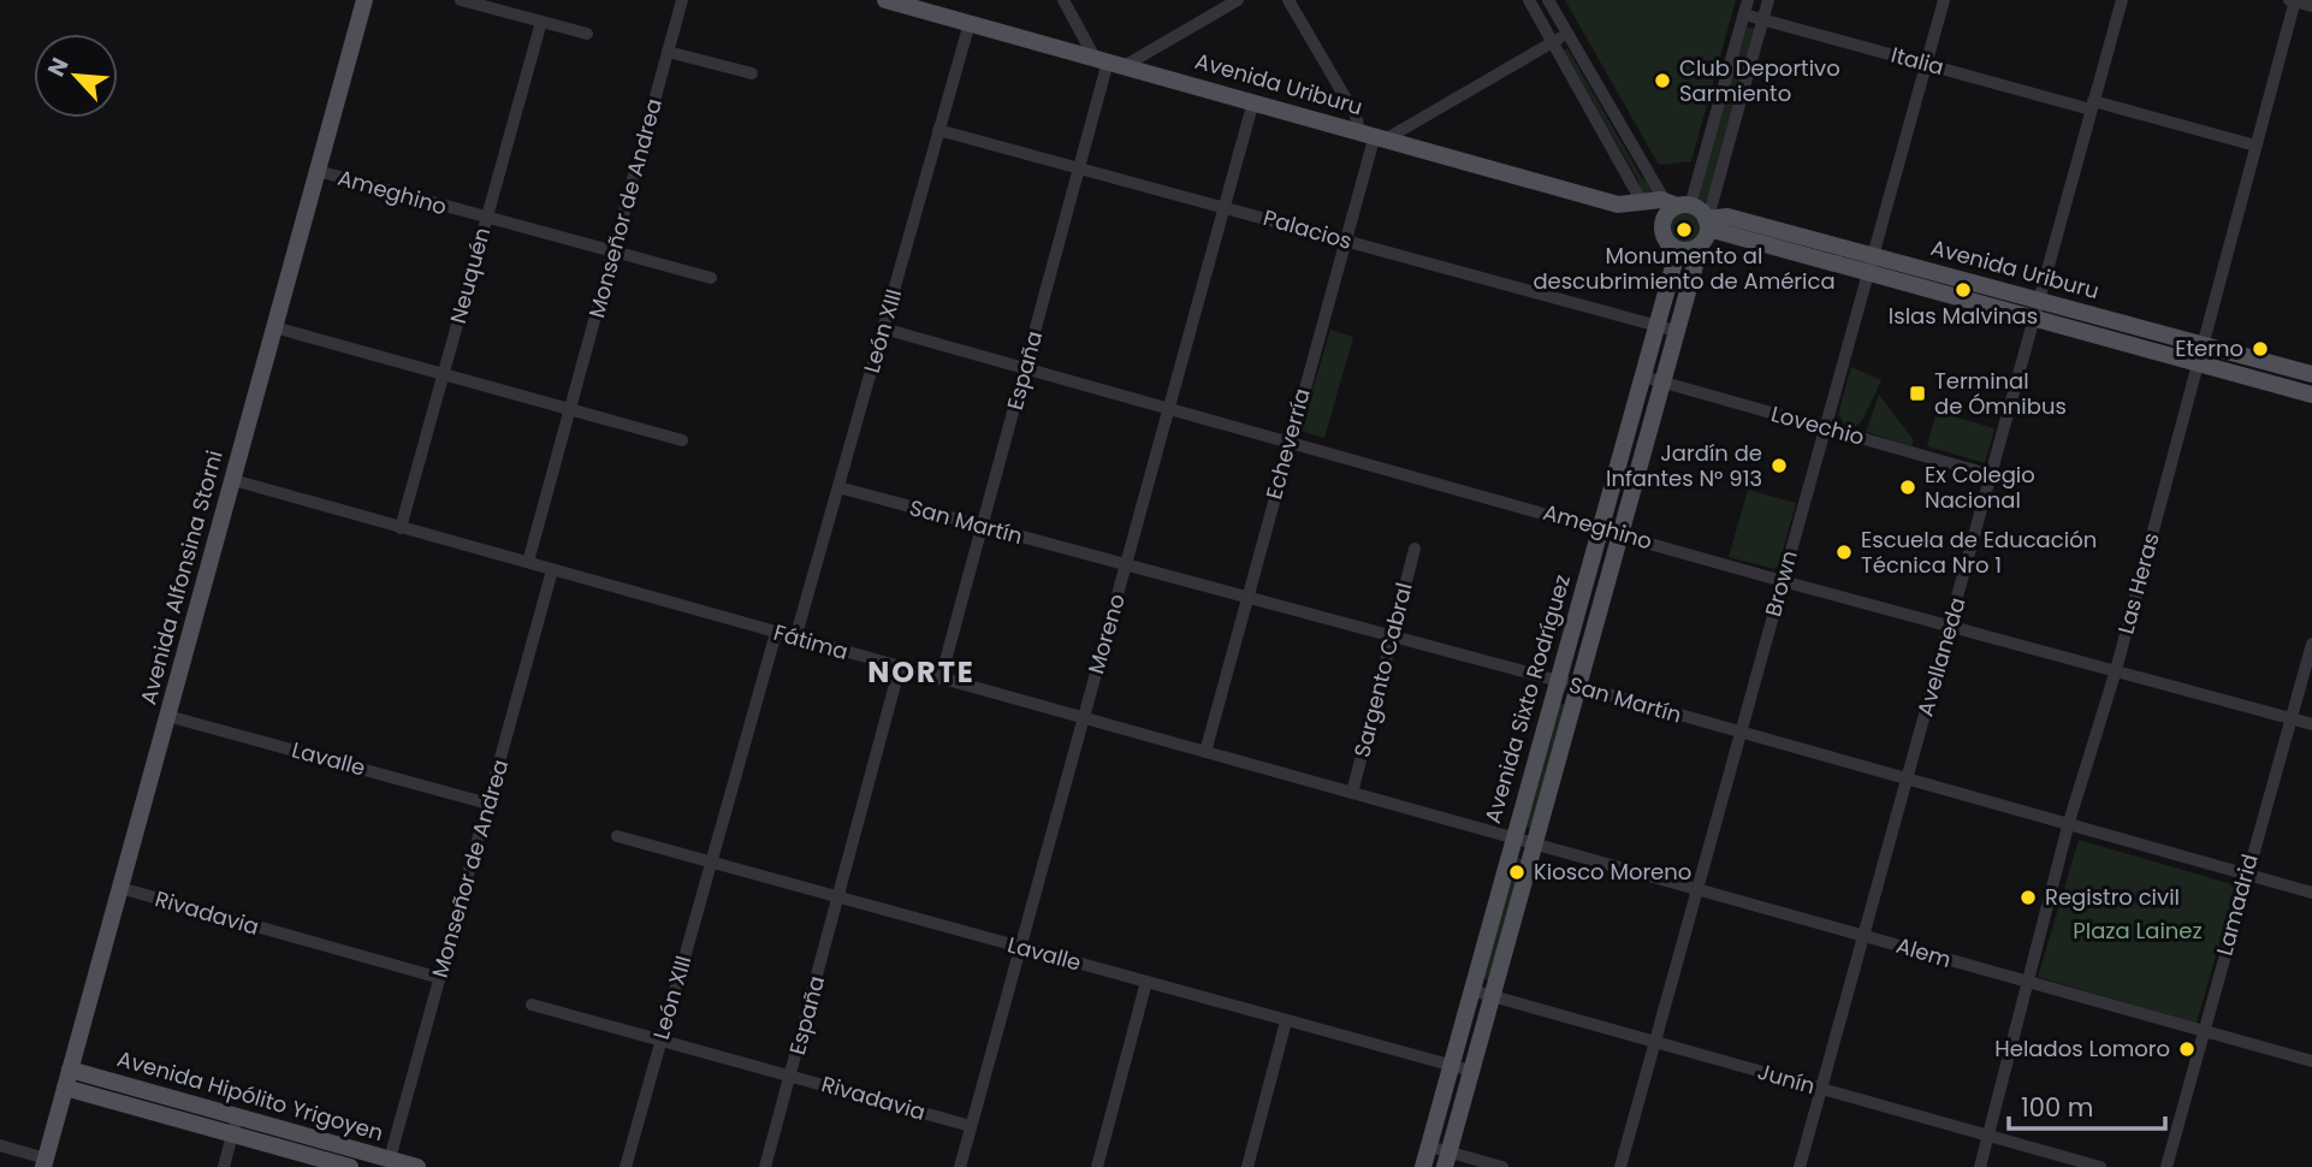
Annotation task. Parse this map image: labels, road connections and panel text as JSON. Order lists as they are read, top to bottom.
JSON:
{
  "streets": {
    "main road": [
      "Avenida Uriburu",
      "Avenida Alfonsina Storni",
      "Avenida Sixto Rodríguez",
      "Avenida Hipólito Yrigoyen"
    ],
    "street": [
      "Italia",
      "Ameghino",
      "Monseñor de Andrea",
      "Palacios",
      "Neuquén",
      "León XIII",
      "España",
      "Lovechio",
      "Echeverría",
      "San Martín",
      "Brown",
      "Las Heras",
      "Moreno",
      "Fátima",
      "Avellaneda",
      "Sargento Cabral",
      "Lavalle",
      "Lamadrid",
      "Rivadavia",
      "Alem",
      "Junín"
    ]
  },
  "crossings": [
    ["Italia", "Brown"],
    ["Italia", "Las Heras"],
    ["Italia", "Avellaneda"],
    ["Italia", "Avenida Sixto Rodríguez"],
    ["Avenida Uriburu", "León XIII"],
    ["Avenida Uriburu", "España"],
    ["Avenida Uriburu", "Echeverría"],
    ["Avenida Uriburu", "Brown"],
    ["Avenida Uriburu", "Las Heras"],
    ["Avenida Uriburu", "Moreno"],
    ["Avenida Uriburu", "Avellaneda"],
    ["Avenida Uriburu", "Avenida Sixto Rodríguez"],
    ["Ameghino", "Monseñor de Andrea"],
    ["Ameghino", "Neuquén"],
    ["Ameghino", "León XIII"],
    ["Ameghino", "España"],
    ["Ameghino", "Echeverría"],
    ["Ameghino", "Avenida Alfonsina Storni"],
    ["Ameghino", "Brown"],
    ["Ameghino", "Las Heras"],
    ["Ameghino", "Moreno"],
    ["Ameghino", "Avellaneda"],
    ["Ameghino", "Avenida Sixto Rodríguez"],
    ["Ameghino", "Lamadrid"],
    ["Monseñor de Andrea", "Fátima"],
    ["Monseñor de Andrea", "Lavalle"],
    ["Monseñor de Andrea", "Rivadavia"],
    ["Monseñor de Andrea", "Avenida Hipólito Yrigoyen"],
    ["Palacios", "León XIII"],
    ["Palacios", "España"],
    ["Palacios", "Echeverría"],
    ["Palacios", "Moreno"],
    ["Palacios", "Avenida Sixto Rodríguez"],
    ["Neuquén", "Fátima"],
    ["León XIII", "San Martín"],
    ["León XIII", "Fátima"],
    ["León XIII", "Lavalle"],
    ["León XIII", "Rivadavia"],
    ["España", "San Martín"],
    ["España", "Fátima"],
    ["España", "Lavalle"],
    ["España", "Rivadavia"],
    ["Lovechio", "Brown"],
    ["Lovechio", "Avellaneda"],
    ["Lovechio", "Avenida Sixto Rodríguez"],
    ["Echeverría", "San Martín"],
    ["Echeverría", "Fátima"],
    ["San Martín", "Brown"],
    ["San Martín", "Las Heras"],
    ["San Martín", "Moreno"],
    ["San Martín", "Avellaneda"],
    ["San Martín", "Sargento Cabral"],
    ["San Martín", "Avenida Sixto Rodríguez"],
    ["San Martín", "Lamadrid"],
    ["Avenida Alfonsina Storni", "Fátima"],
    ["Avenida Alfonsina Storni", "Lavalle"],
    ["Avenida Alfonsina Storni", "Rivadavia"],
    ["Avenida Alfonsina Storni", "Avenida Hipólito Yrigoyen"],
    ["Brown", "Alem"],
    ["Brown", "Junín"],
    ["Las Heras", "Alem"],
    ["Las Heras", "Junín"],
    ["Moreno", "Fátima"],
    ["Moreno", "Lavalle"],
    ["Moreno", "Rivadavia"],
    ["Fátima", "Sargento Cabral"],
    ["Fátima", "Avenida Sixto Rodríguez"],
    ["Fátima", "Alem"],
    ["Avellaneda", "Alem"],
    ["Avellaneda", "Junín"],
    ["Avenida Sixto Rodríguez", "Lavalle"],
    ["Avenida Sixto Rodríguez", "Alem"],
    ["Avenida Sixto Rodríguez", "Junín"],
    ["Lamadrid", "Alem"]
  ],
  "districts": ["NORTE"],
  "parks": ["Plaza Lainez"],
  "places": {
    "other": [
      "Club Deportivo Sarmiento",
      "Monumento al descubrimiento de América",
      "Islas Malvinas",
      "Eterno",
      "Jardín de Infantes N° 913",
      "Ex Colegio Nacional",
      "Escuela de Educación Técnica Nro 1",
      "Kiosco Moreno",
      "Registro civil",
      "Helados Lomoro"
    ],
    "transit": ["Terminal de Ómnibus"]
  },
  "scale_bar": "100 m",
  "north": "top left"
}
